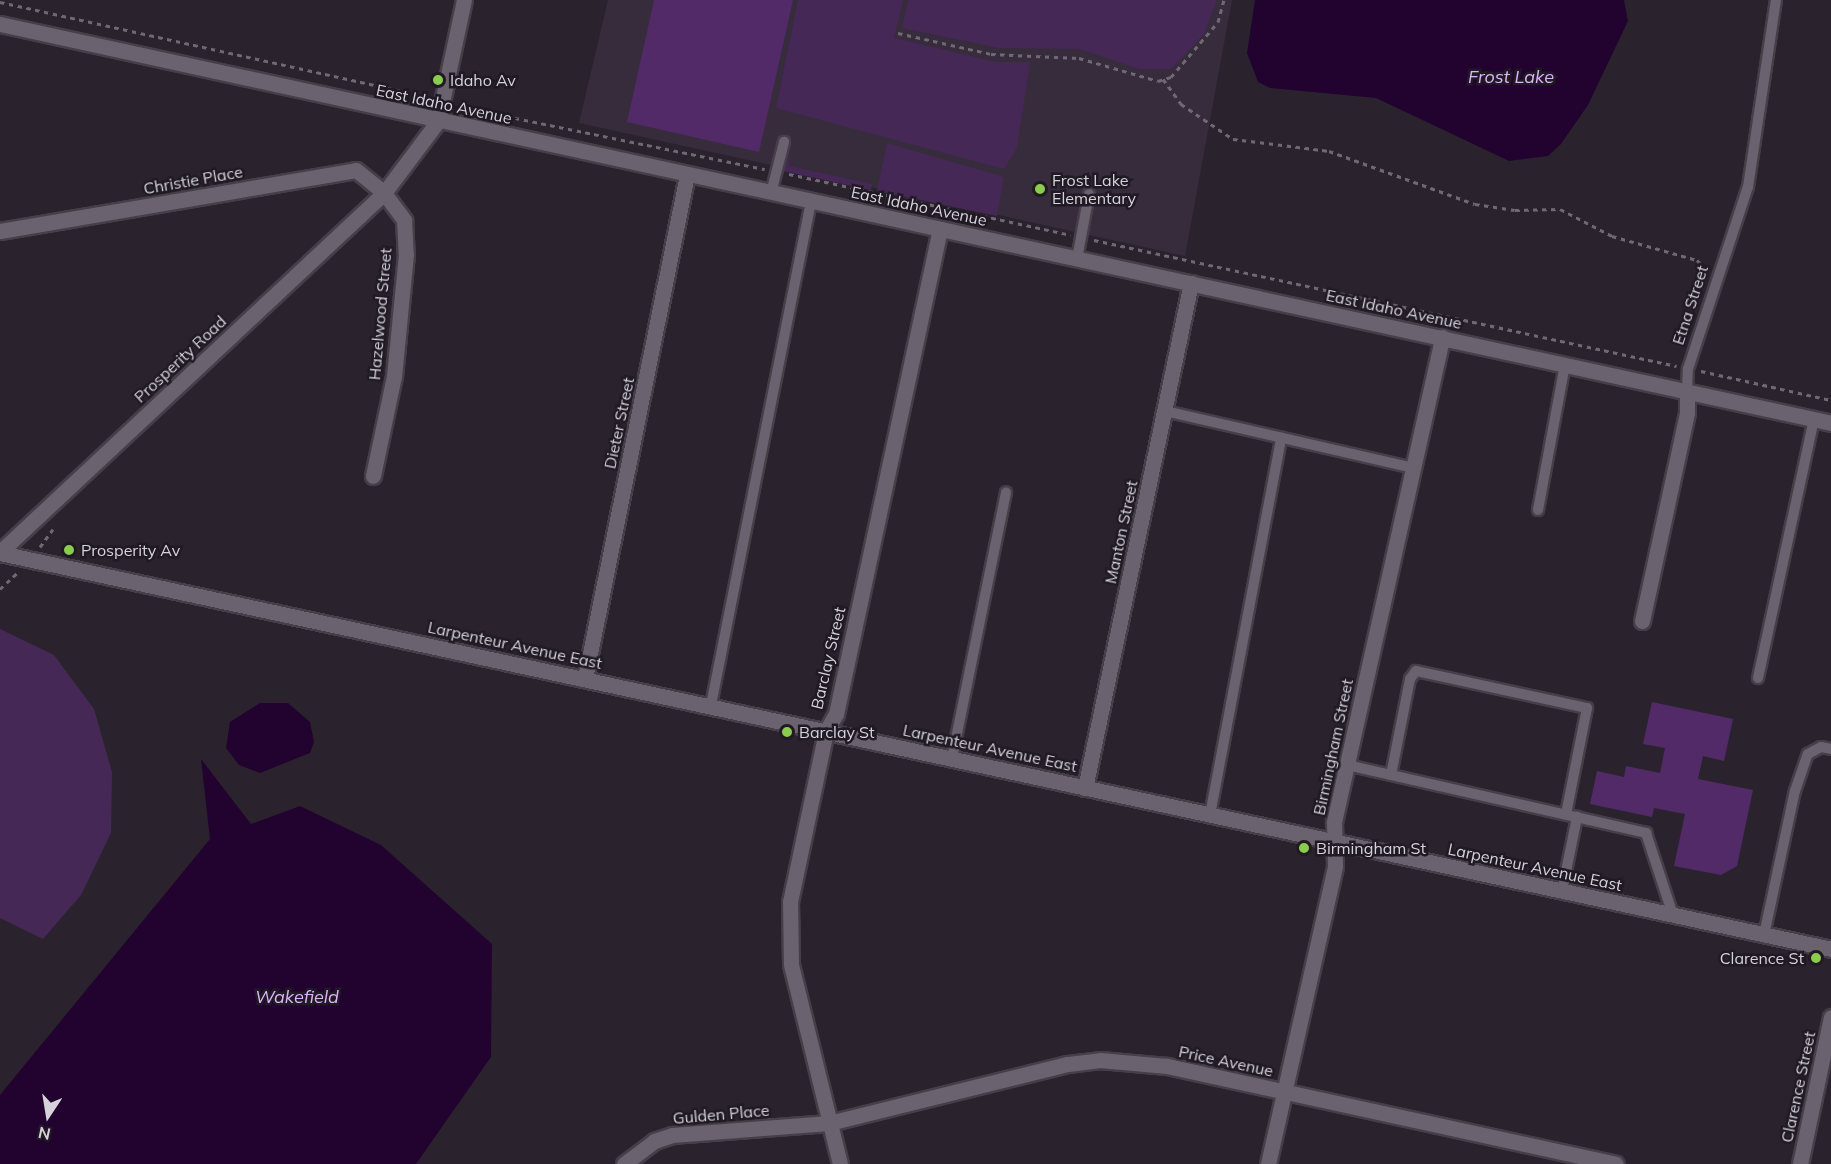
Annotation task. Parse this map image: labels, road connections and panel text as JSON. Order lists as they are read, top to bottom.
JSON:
{
  "streets": {
    "street": [
      "East Idaho Avenue",
      "Christie Place",
      "Etna Street",
      "Hazelwood Street",
      "Prosperity Road",
      "Dieter Street",
      "Manton Street",
      "Larpenteur Avenue East",
      "Barclay Street",
      "Birmingham Street",
      "Price Avenue",
      "Clarence Street",
      "Gulden Place"
    ]
  },
  "crossings": [
    ["East Idaho Avenue", "Etna Street"],
    ["East Idaho Avenue", "Dieter Street"],
    ["East Idaho Avenue", "Manton Street"],
    ["East Idaho Avenue", "Barclay Street"],
    ["East Idaho Avenue", "Birmingham Street"],
    ["Christie Place", "Hazelwood Street"],
    ["Christie Place", "Prosperity Road"],
    ["Hazelwood Street", "Prosperity Road"],
    ["Prosperity Road", "Larpenteur Avenue East"],
    ["Dieter Street", "Larpenteur Avenue East"],
    ["Manton Street", "Larpenteur Avenue East"],
    ["Larpenteur Avenue East", "Barclay Street"],
    ["Larpenteur Avenue East", "Birmingham Street"],
    ["Barclay Street", "Price Avenue"],
    ["Barclay Street", "Gulden Place"],
    ["Birmingham Street", "Price Avenue"],
    ["Price Avenue", "Gulden Place"]
  ],
  "water": ["Frost Lake", "Wakefield"],
  "places": [
    "Idaho Av",
    "Frost Lake Elementary",
    "Prosperity Av",
    "Barclay St",
    "Birmingham St",
    "Clarence St"
  ],
  "north": "bottom"
}
